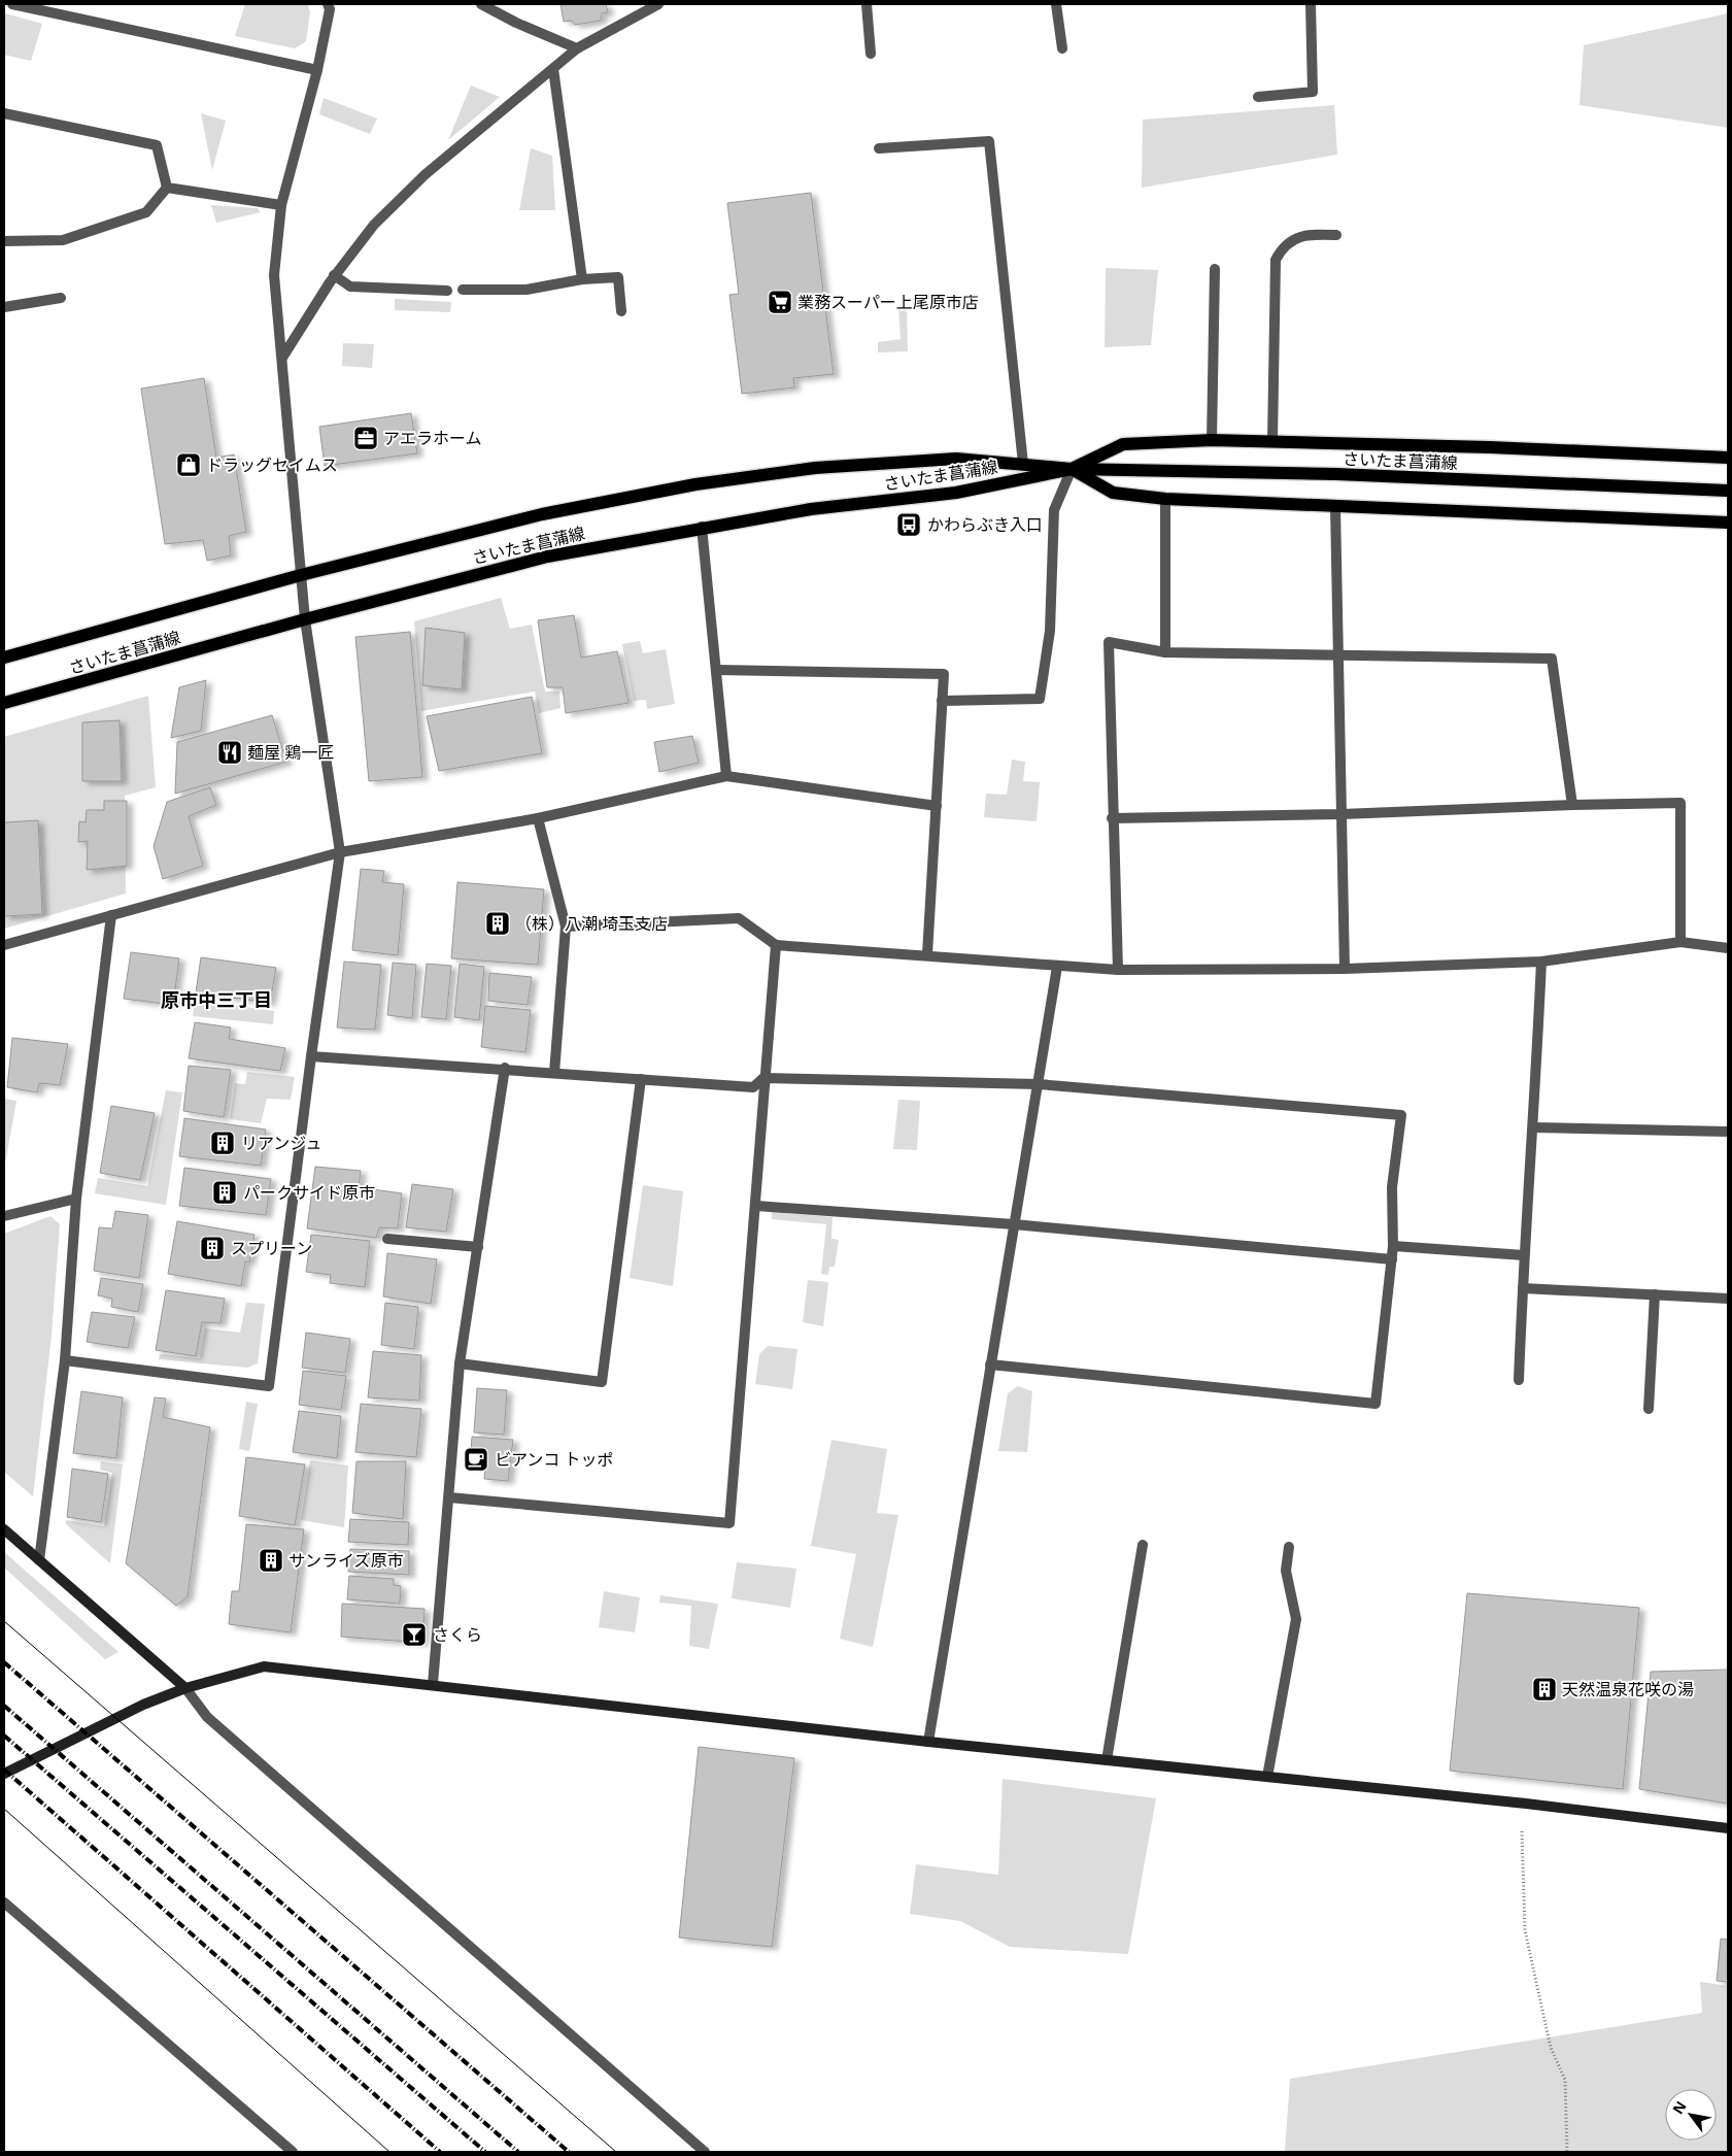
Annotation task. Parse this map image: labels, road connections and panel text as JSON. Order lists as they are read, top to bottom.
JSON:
{
  "streets": {
    "main road": ["さいたま菖蒲線"]
  },
  "districts": ["原市中三丁目"],
  "places": {
    "supermarket": ["業務スーパー上尾原市店"],
    "office": ["アエラホーム"],
    "shop": ["ドラッグセイムス"],
    "bus stop": ["かわらぶき入口"],
    "restaurant": ["麺屋 鶏一匠"],
    "building": [
      "（株）八潮 埼玉支店",
      "リアンジュ",
      "パークサイド原市",
      "スプリーン",
      "サンライズ原市",
      "天然温泉花咲の湯"
    ],
    "cafe": ["ビアンコ トッポ"],
    "bar": ["さくら"]
  },
  "north": "top left"
}
